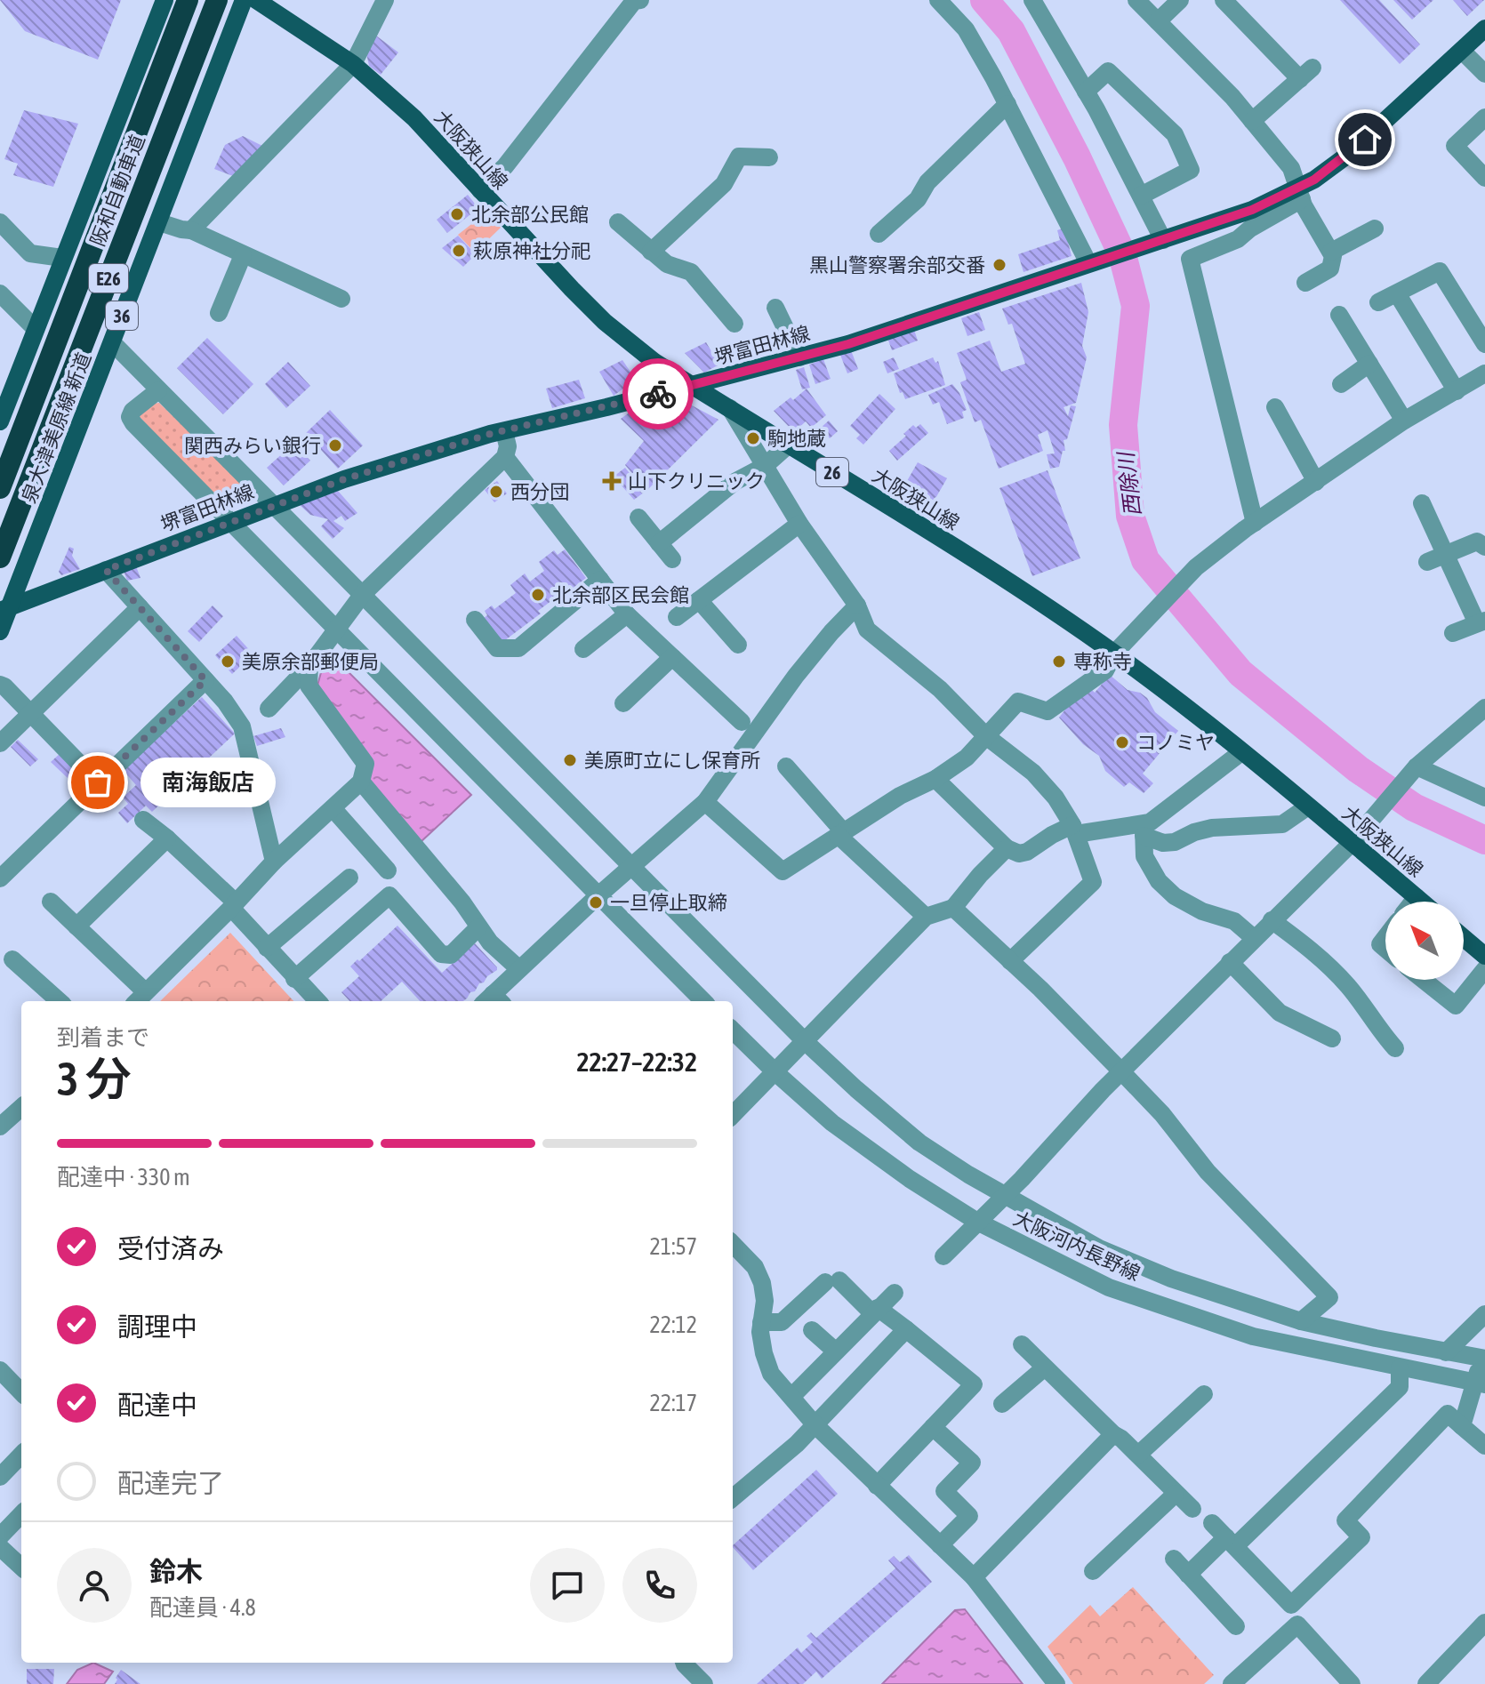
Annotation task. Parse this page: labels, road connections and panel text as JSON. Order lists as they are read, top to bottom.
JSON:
{
  "streets": {
    "highway": ["阪和自動車道", "E26"],
    "main road": [
      "大阪狭山線",
      "36",
      "堺富田林線",
      "泉大津美原線 新道",
      "26"
    ],
    "street": ["大阪河内長野線"]
  },
  "crossings": [
    ["大阪狭山線", "堺富田林線"],
    ["堺富田林線", "泉大津美原線 新道"],
    ["堺富田林線", "大阪河内長野線"],
    ["泉大津美原線 新道", "大阪河内長野線"]
  ],
  "water": ["西除川"],
  "places": {
    "other": [
      "北余部公民館",
      "萩原神社分祀",
      "黒山警察署余部交番",
      "駒地蔵",
      "関西みらい銀行",
      "西分団",
      "北余部区民会館",
      "美原余部郵便局",
      "専称寺",
      "コノミヤ",
      "美原町立にし保育所",
      "南海飯店",
      "一旦停止取締"
    ],
    "health": ["山下クリニック"]
  },
  "north": "top left",
  "page": {
    "bubble": "南海飯店",
    "heading": ["3 分", "到着まで", "22:27–22:32"],
    "panel": ["鈴木", "配達員 · 4.8"],
    "bar": "配達中 · 330 m",
    "list": [
      ["受付済み", "21:57"],
      ["調理中", "22:12"],
      ["配達中", "22:17"],
      "配達完了"
    ]
  }
}
